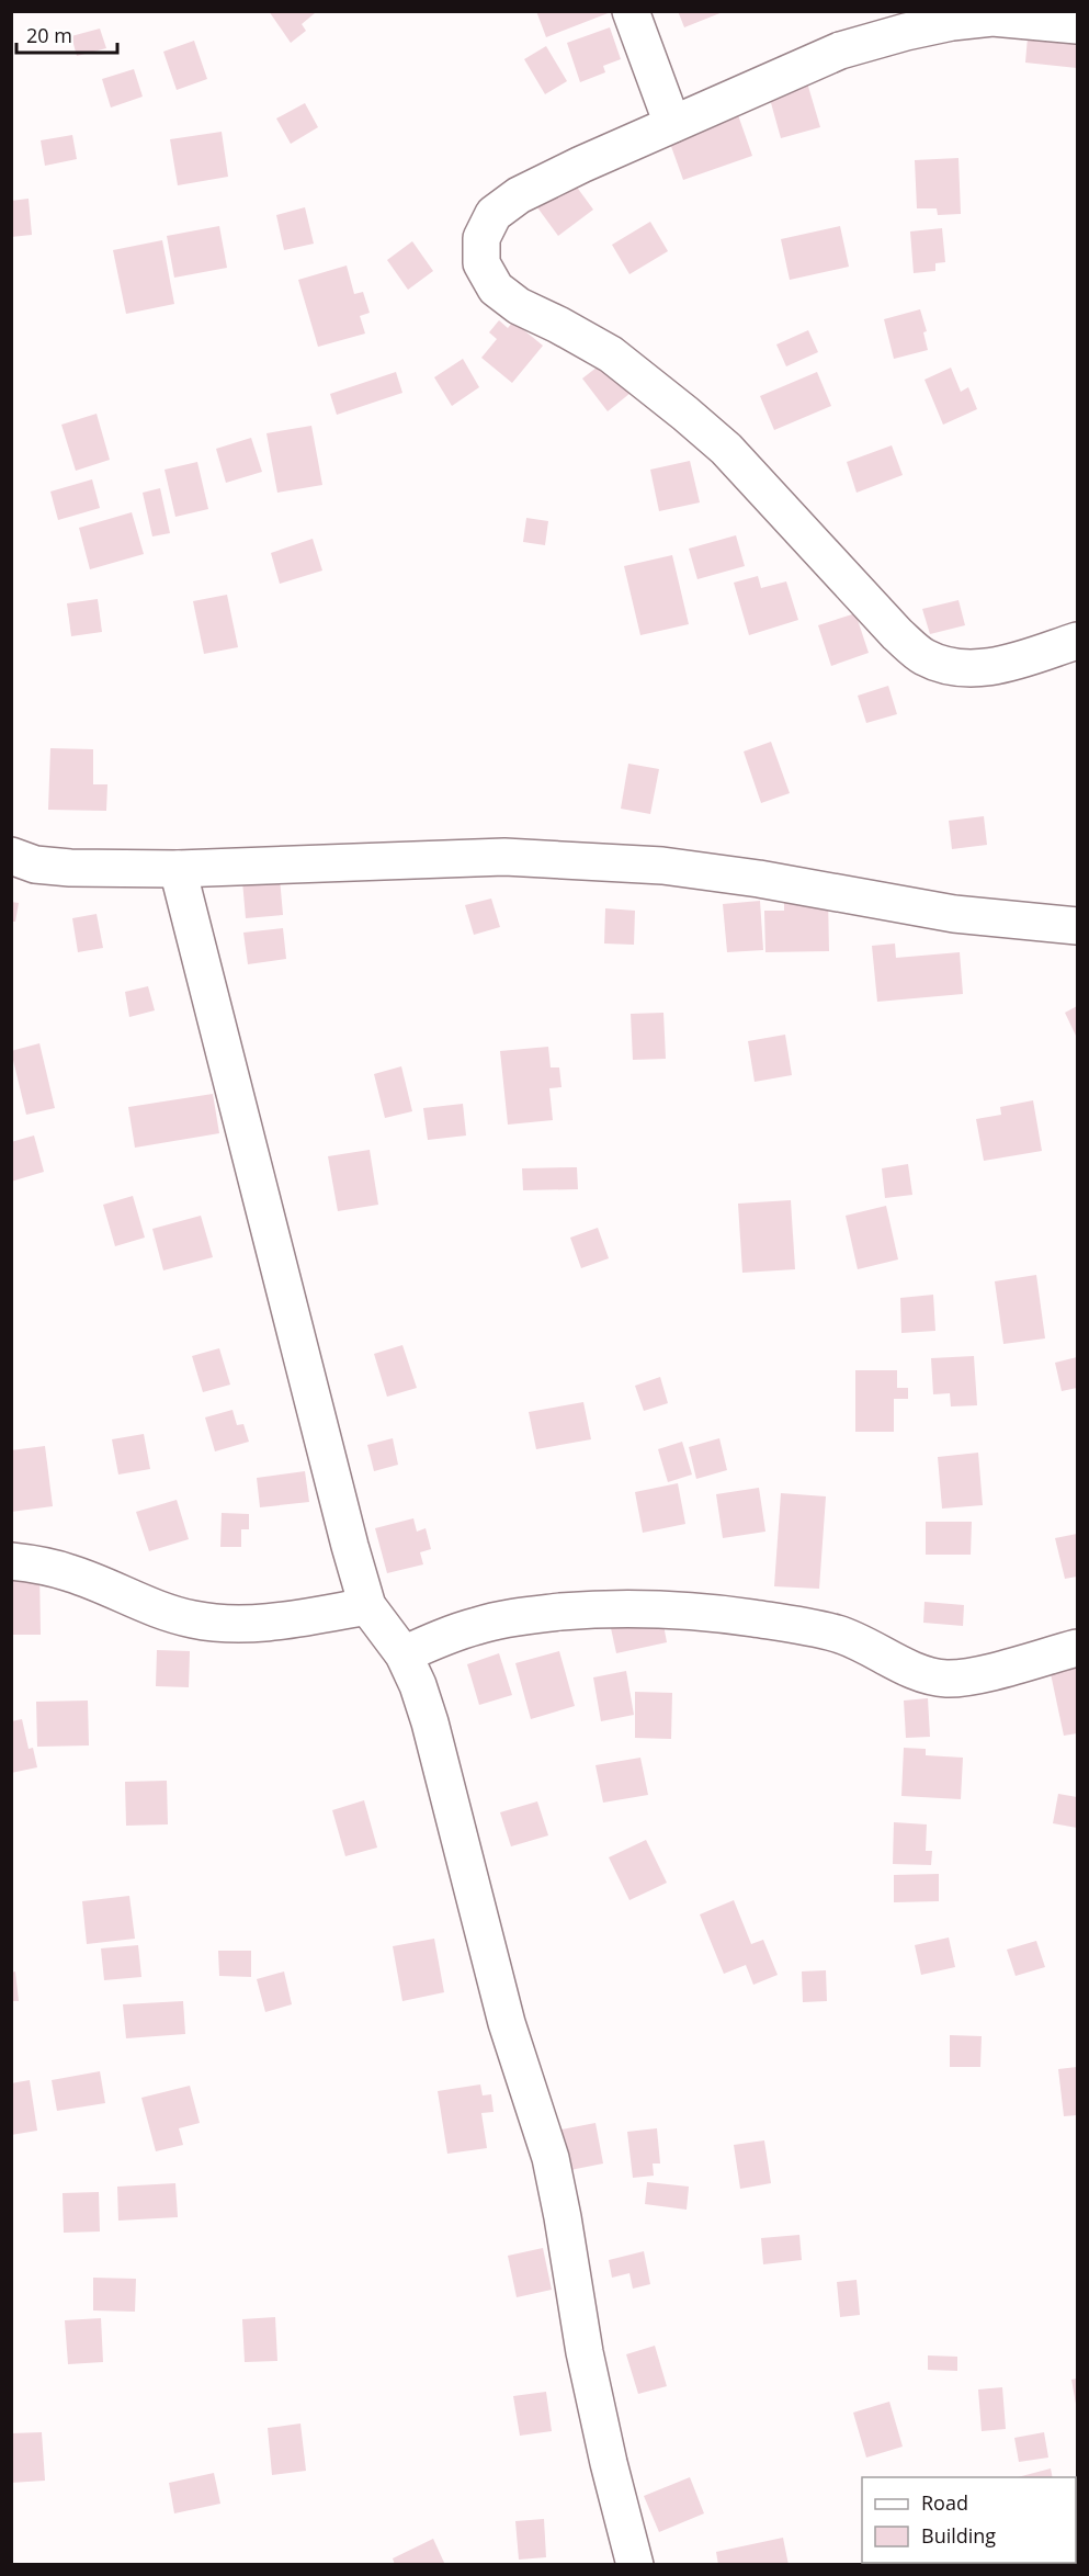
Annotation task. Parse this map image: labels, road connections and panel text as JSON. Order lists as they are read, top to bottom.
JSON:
{
  "legend": ["Road", "Building"],
  "scale_bar": "20 m"
}
